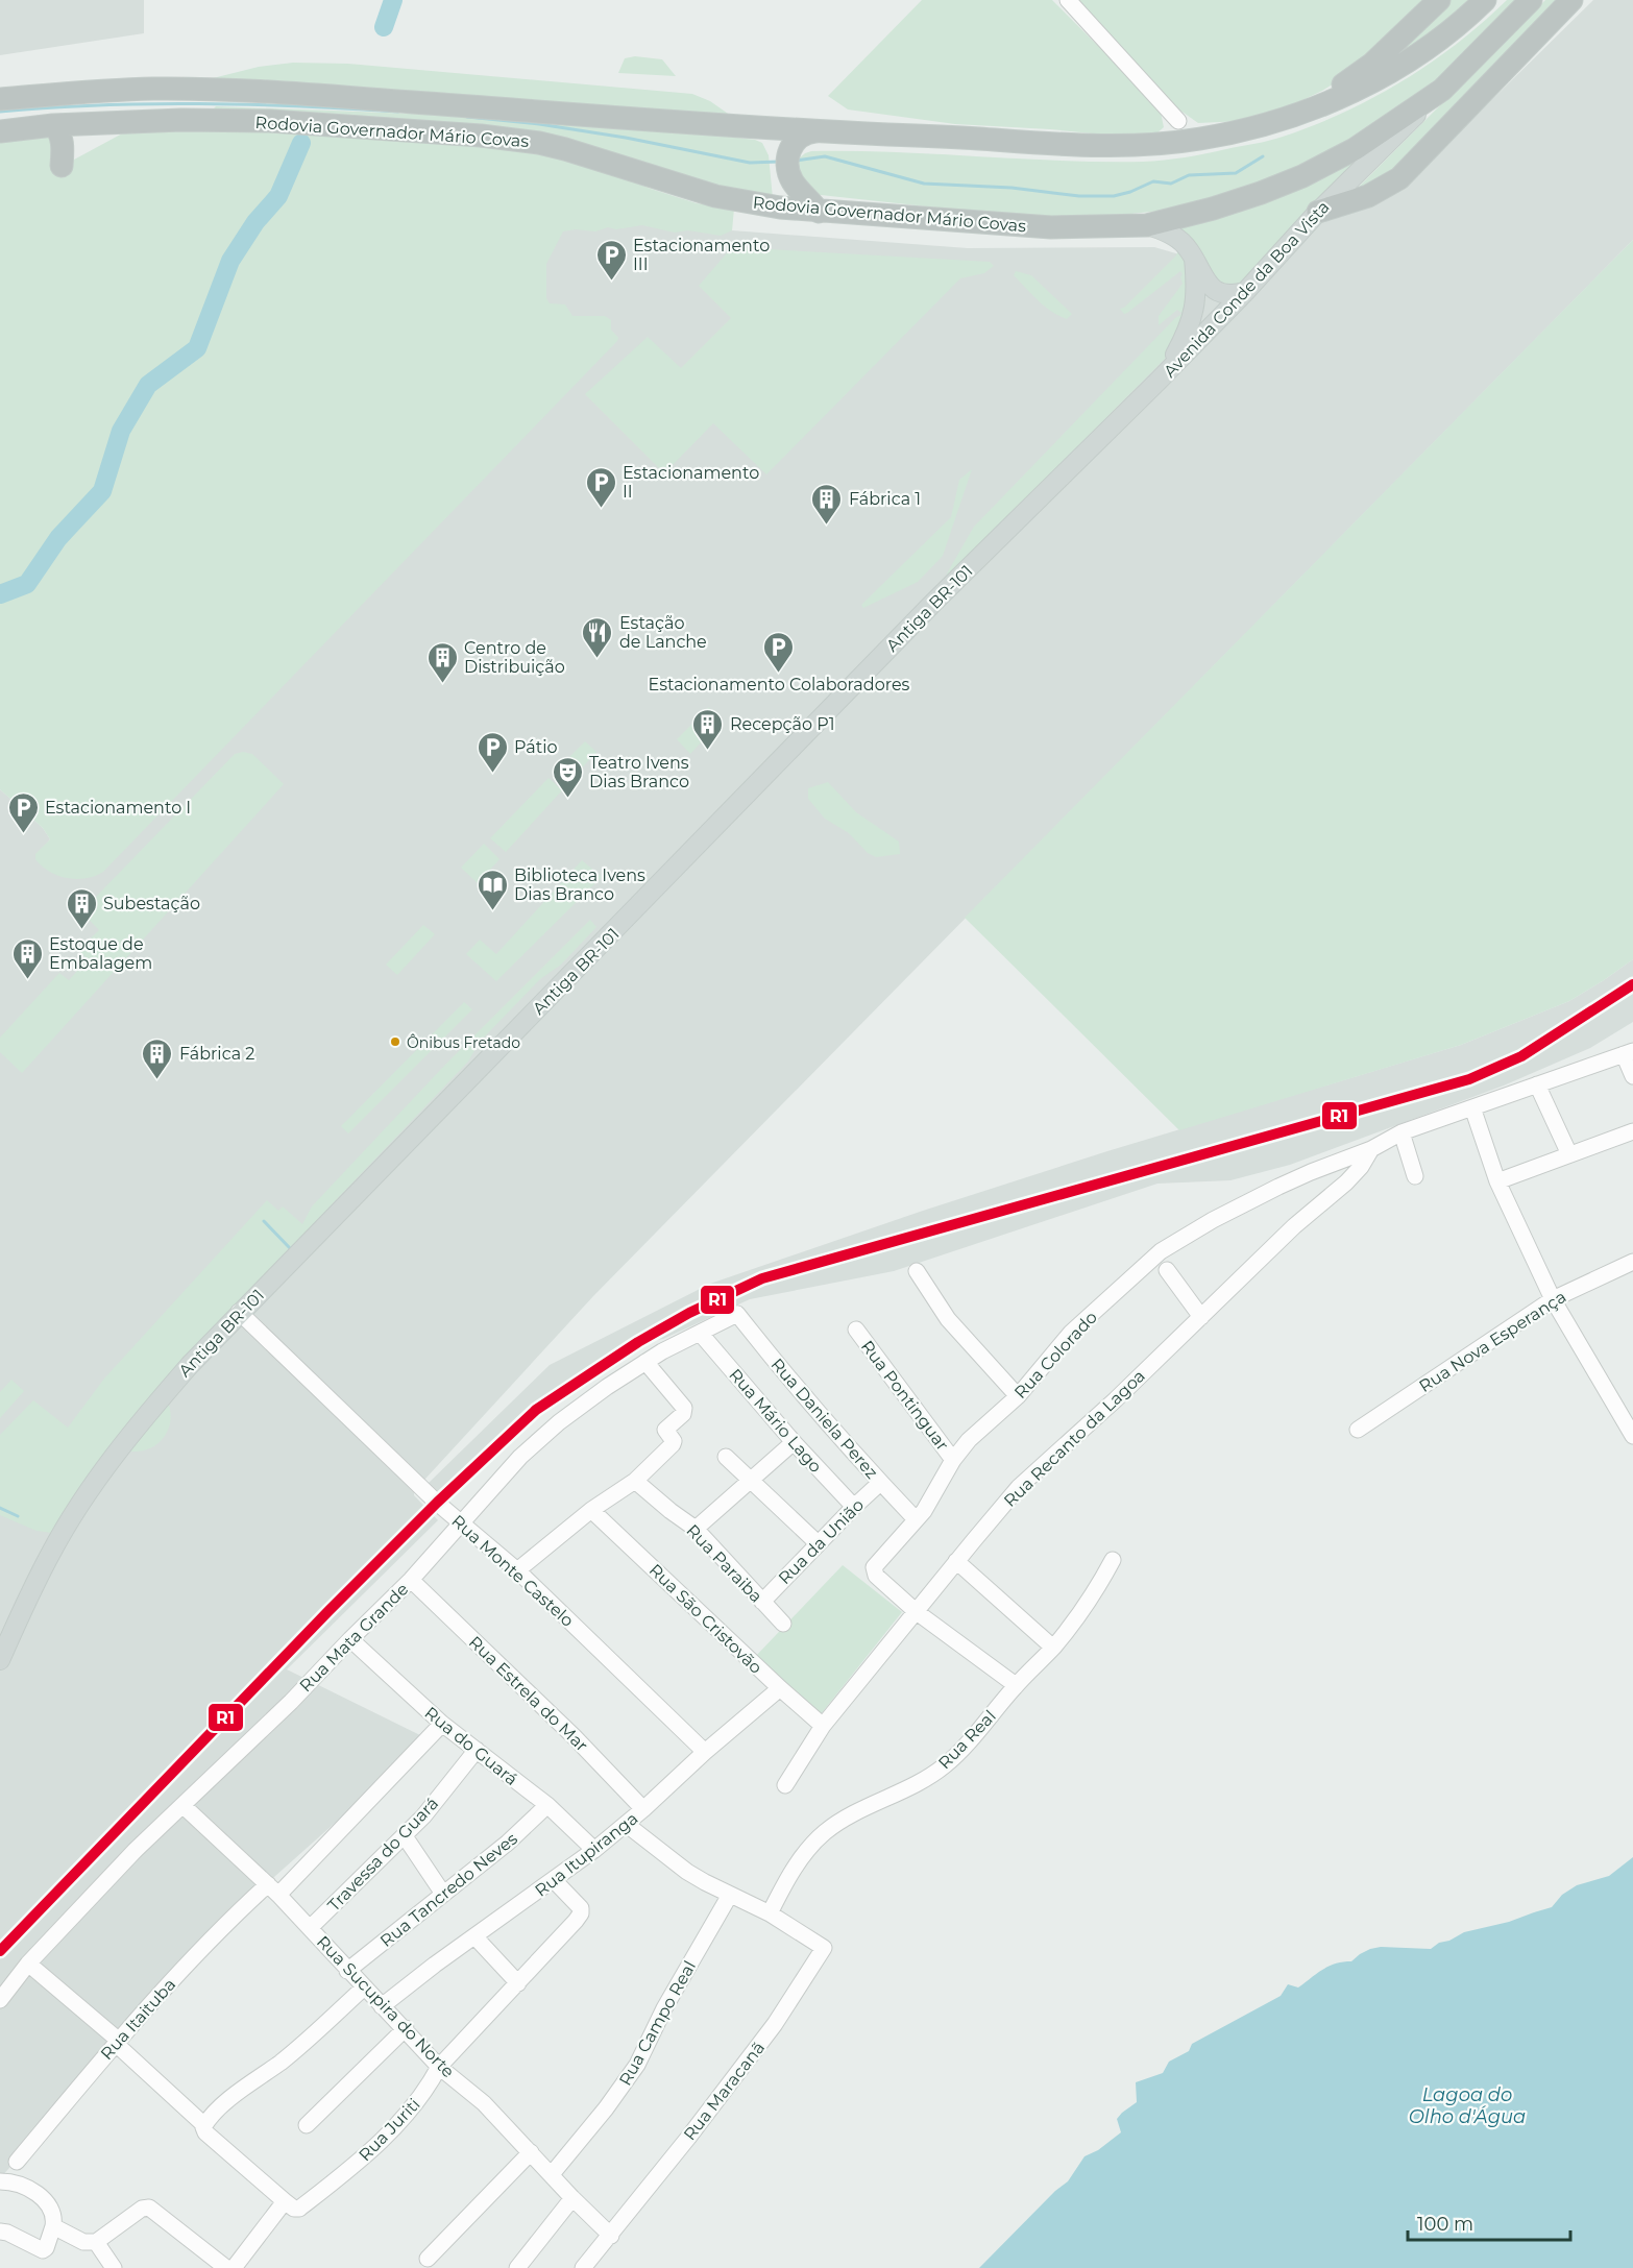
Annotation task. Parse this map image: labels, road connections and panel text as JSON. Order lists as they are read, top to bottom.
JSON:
{
  "streets": {
    "highway": ["Rodovia Governador Mário Covas"],
    "main road": ["Avenida Conde da Boa Vista", "Antiga BR-101"],
    "street": [
      "Rua Nova Esperança",
      "Rua Colorado",
      "Rua Pontinguar",
      "Rua Daniela Perez",
      "Rua Mário Lago",
      "Rua Recanto da Lagoa",
      "Rua da União",
      "Rua Paraiba",
      "Rua Monte Castelo",
      "Rua São Cristovão",
      "Rua Mata Grande",
      "Rua Estrela do Mar",
      "Rua Real",
      "Rua do Guará",
      "Travessa do Guará",
      "Rua Itupiranga",
      "Rua Tancredo Neves",
      "Rua Sucupira do Norte",
      "Rua Itaituba",
      "Rua Campo Real",
      "Rua Maracanã",
      "Rua Juriti"
    ]
  },
  "crossings": [
    ["Rodovia Governador Mário Covas", "Avenida Conde da Boa Vista"],
    ["Avenida Conde da Boa Vista", "Antiga BR-101"],
    ["Antiga BR-101", "Rua Monte Castelo"],
    ["Rua Colorado", "Rua Pontinguar"],
    ["Rua Colorado", "Rua Daniela Perez"],
    ["Rua Colorado", "Rua Recanto da Lagoa"],
    ["Rua Daniela Perez", "Rua da União"],
    ["Rua Daniela Perez", "Rua Mata Grande"],
    ["Rua Mário Lago", "Rua da União"],
    ["Rua Mário Lago", "Rua Mata Grande"],
    ["Rua Recanto da Lagoa", "Rua São Cristovão"],
    ["Rua da União", "Rua Paraiba"],
    ["Rua Monte Castelo", "Rua Mata Grande"],
    ["Rua Monte Castelo", "Rua Itupiranga"],
    ["Rua São Cristovão", "Rua Itupiranga"],
    ["Rua Mata Grande", "Rua Estrela do Mar"],
    ["Rua Mata Grande", "Rua do Guará"],
    ["Rua Mata Grande", "Rua Sucupira do Norte"],
    ["Rua Estrela do Mar", "Rua Itupiranga"],
    ["Rua Real", "Rua Maracanã"],
    ["Rua do Guará", "Travessa do Guará"],
    ["Rua do Guará", "Rua Itupiranga"],
    ["Rua do Guará", "Rua Tancredo Neves"],
    ["Rua do Guará", "Rua Itaituba"],
    ["Travessa do Guará", "Rua Sucupira do Norte"],
    ["Rua Itupiranga", "Rua Sucupira do Norte"],
    ["Rua Itupiranga", "Rua Juriti"],
    ["Rua Tancredo Neves", "Rua Sucupira do Norte"],
    ["Rua Sucupira do Norte", "Rua Itaituba"],
    ["Rua Sucupira do Norte", "Rua Campo Real"],
    ["Rua Sucupira do Norte", "Rua Maracanã"],
    ["Rua Sucupira do Norte", "Rua Juriti"]
  ],
  "water": ["Lagoa do Olho d'Água"],
  "places": {
    "parking": [
      "Estacionamento III",
      "Estacionamento II",
      "Estacionamento Colaboradores",
      "Pátio",
      "Estacionamento I"
    ],
    "building": [
      "Fábrica 1",
      "Centro de Distribuição",
      "Recepção P1",
      "Subestação",
      "Estoque de Embalagem",
      "Fábrica 2"
    ],
    "restaurant": ["Estação de Lanche"],
    "theatre": ["Teatro Ivens Dias Branco"],
    "library": ["Biblioteca Ivens Dias Branco"],
    "other": ["Ônibus Fretado"]
  },
  "lines": ["transit line R1"],
  "scale_bar": "100 m"
}
